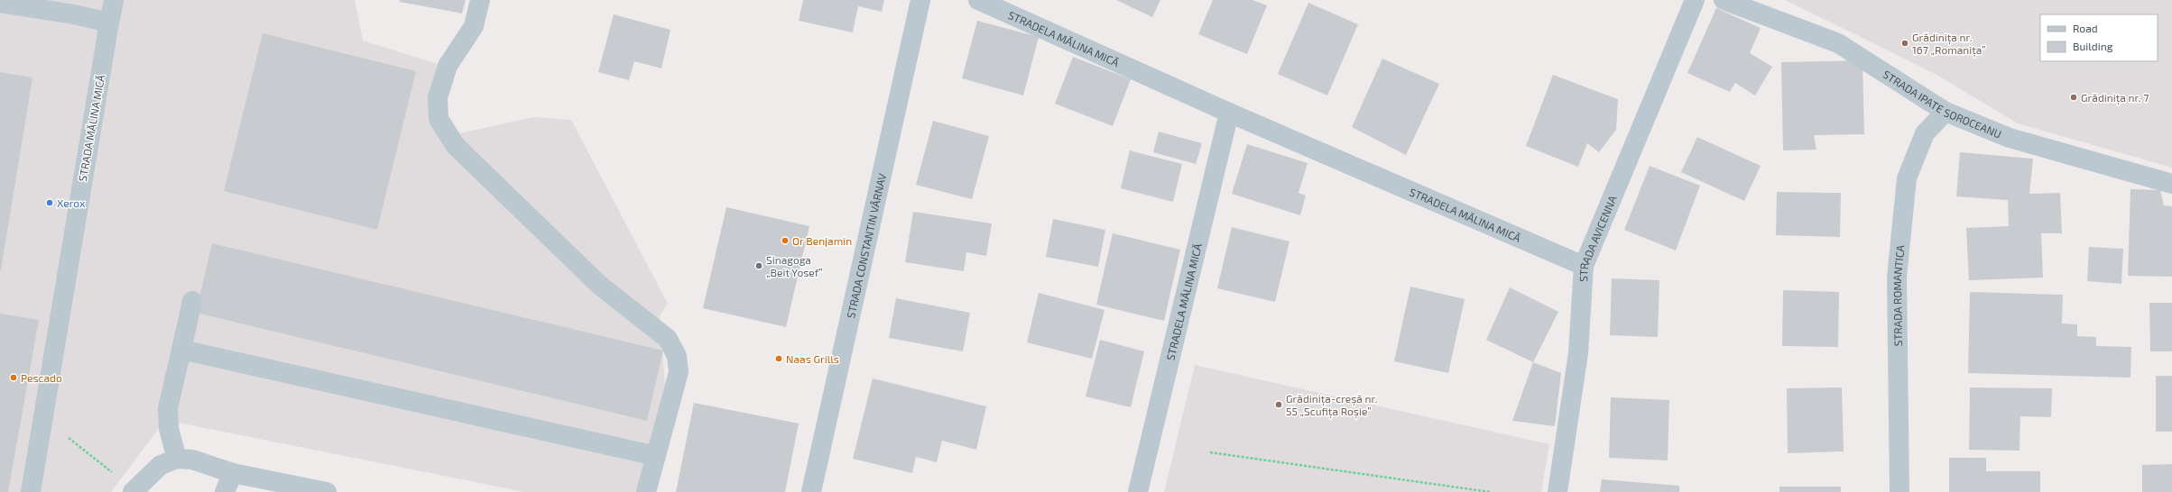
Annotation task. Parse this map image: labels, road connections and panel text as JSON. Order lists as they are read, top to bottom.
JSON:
{
  "streets": {
    "street": [
      "STRADELA MĂLINA MICĂ",
      "STRADA IPATE SOROCEANU",
      "STRADA MĂLINA MICĂ",
      "STRADA AVICENNA",
      "STRADA CONSTANTIN VÂRNAV",
      "STRADA ROMANTICA"
    ]
  },
  "crossings": [
    ["STRADELA MĂLINA MICĂ", "STRADA AVICENNA"],
    ["STRADA IPATE SOROCEANU", "STRADA ROMANTICA"]
  ],
  "places": [
    "Grădinița nr. 167 „Romanița”",
    "Grădinița nr. 7",
    "Xerox",
    "Or Benjamin",
    "Sinagoga „Beit Yosef”",
    "Naas Grills",
    "Pescado",
    "Grădinița-creșă nr. 55 „Scufița Roșie”"
  ],
  "legend": ["Road", "Building"]
}
